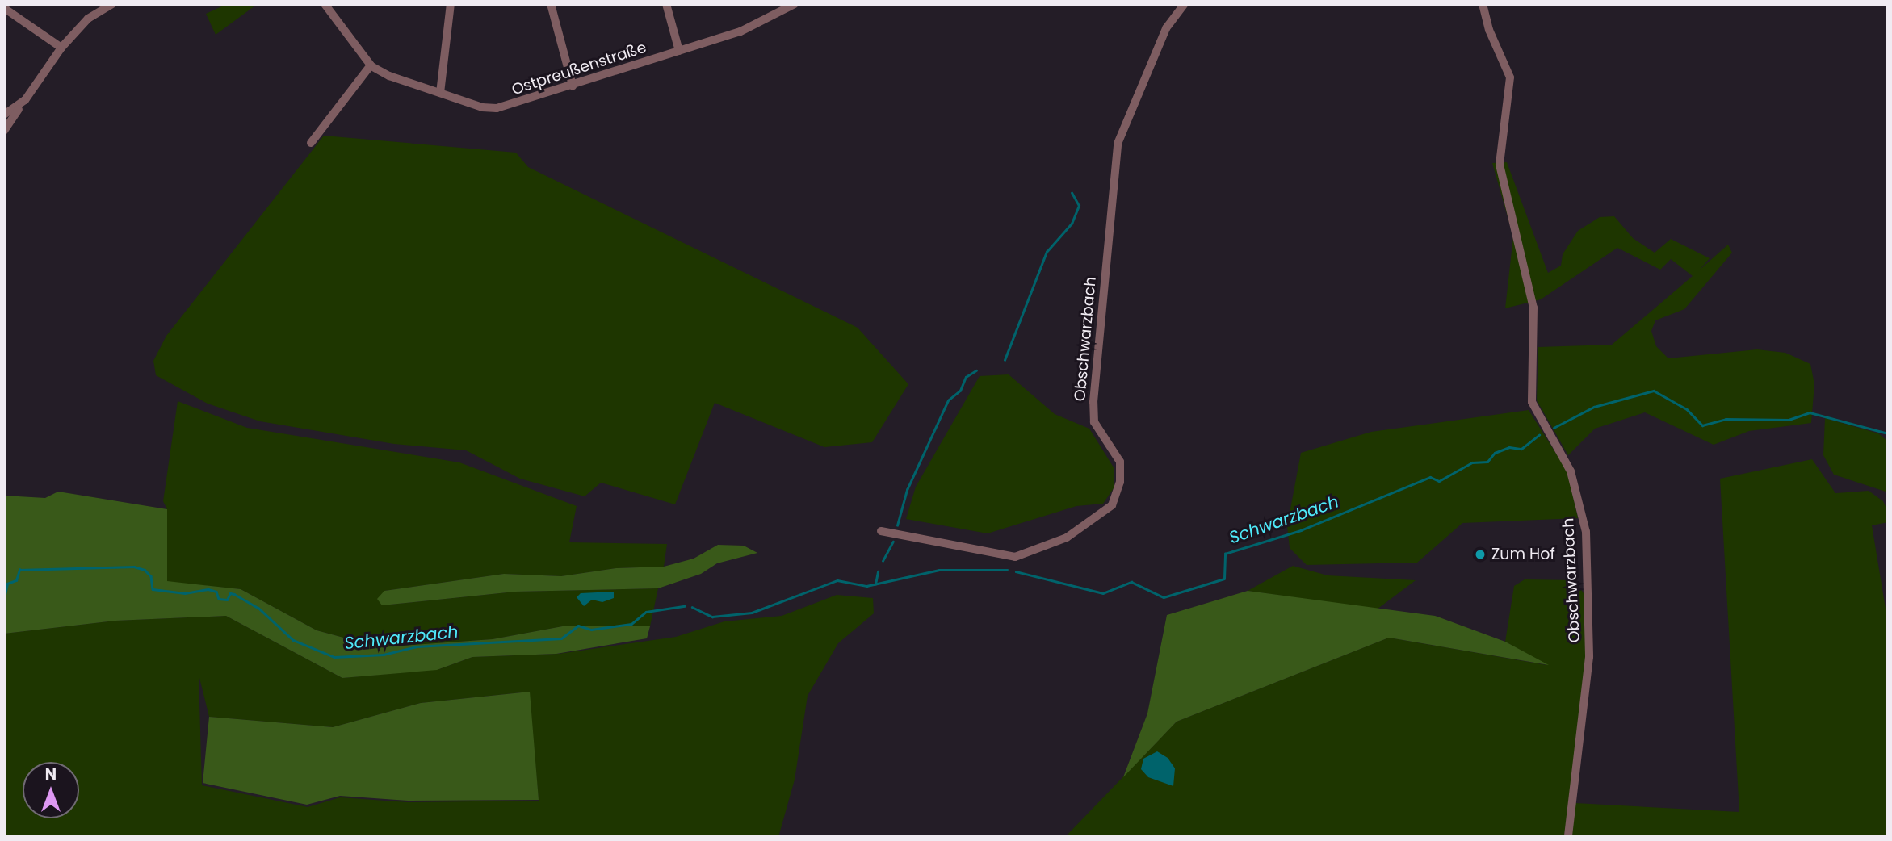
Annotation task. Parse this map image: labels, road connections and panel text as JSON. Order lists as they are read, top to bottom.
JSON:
{
  "streets": {
    "street": ["Ostpreußenstraße", "Obschwarzbach"]
  },
  "water": ["Schwarzbach"],
  "places": ["Zum Hof"],
  "north": "top"
}
